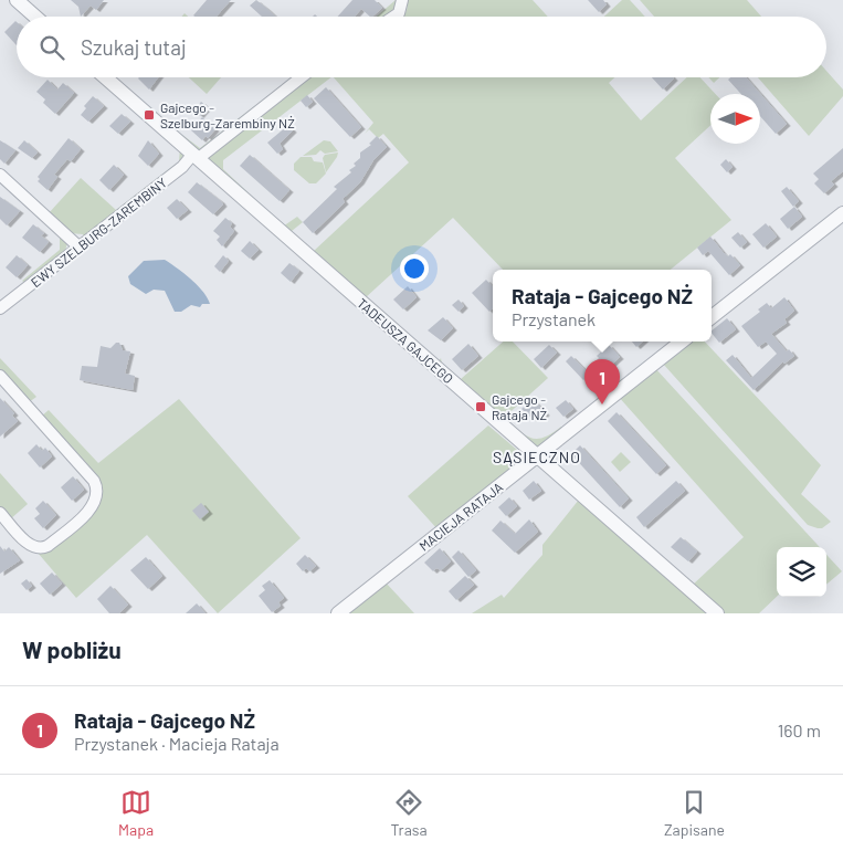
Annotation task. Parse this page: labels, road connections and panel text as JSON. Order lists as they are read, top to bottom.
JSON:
{
  "streets": {
    "street": ["EWY SZELBURG-ZAREMBINY", "TADEUSZA GAJCEGO", "MACIEJA RATAJA"]
  },
  "crossings": [
    ["EWY SZELBURG-ZAREMBINY", "TADEUSZA GAJCEGO"],
    ["TADEUSZA GAJCEGO", "MACIEJA RATAJA"]
  ],
  "districts": ["SĄSIECZNO"],
  "places": {
    "transit": ["Gajcego - Szelburg-Zarembiny NŻ", "Gajcego - Rataja NŻ"]
  },
  "north": "right",
  "page": {
    "search": "Szukaj tutaj",
    "popup": ["Rataja - Gajcego NŻ", "Przystanek"],
    "pins": "1",
    "heading": "W pobliżu",
    "list": [
      {
        "mark": "1",
        "name": "Rataja - Gajcego NŻ",
        "note": "Przystanek · Macieja Rataja",
        "value": "160 m"
      }
    ],
    "nav": ["Mapa", "Trasa", "Zapisane"]
  }
}
